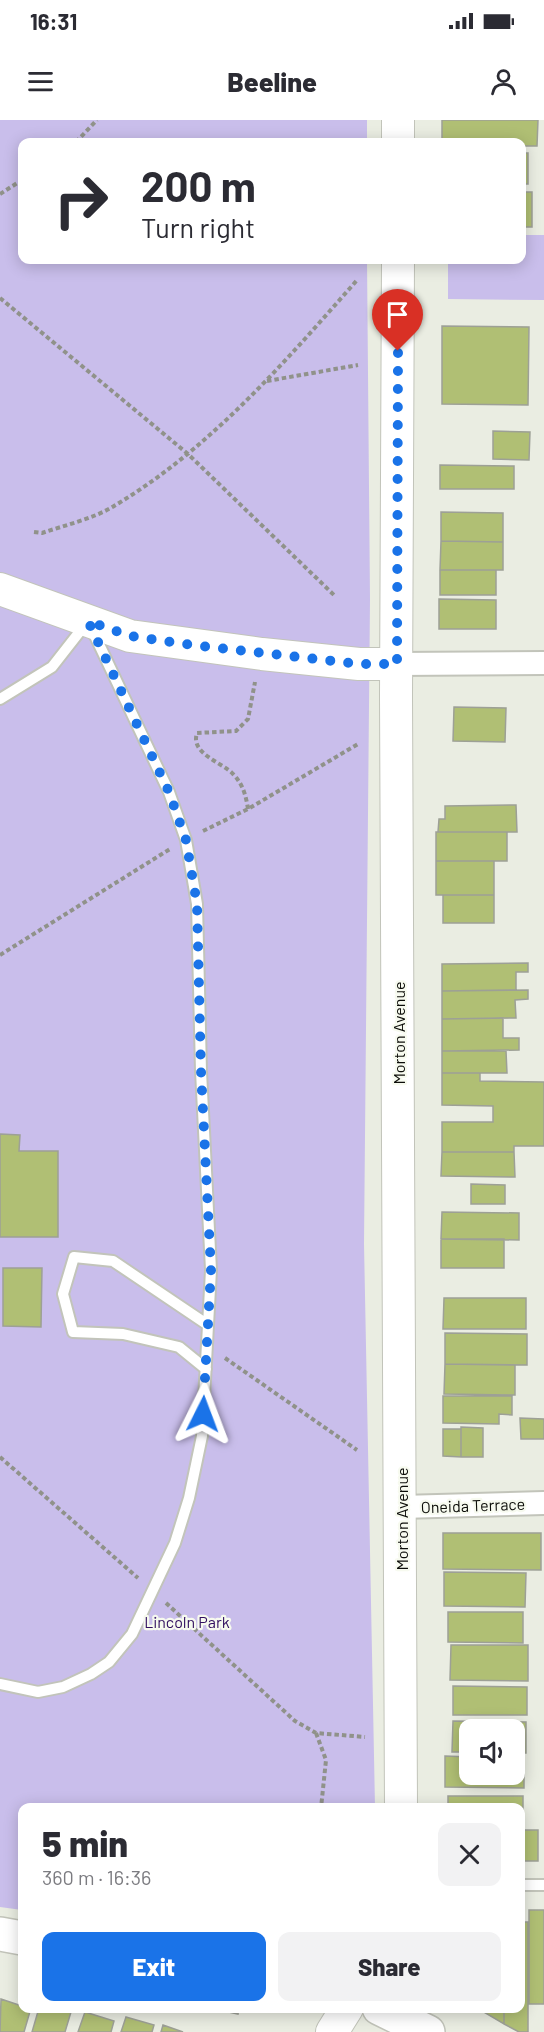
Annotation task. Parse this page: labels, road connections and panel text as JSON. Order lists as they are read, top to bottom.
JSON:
{
  "streets": {
    "street": ["Morton Avenue", "Oneida Terrace"]
  },
  "crossings": [
    ["Morton Avenue", "Oneida Terrace"]
  ],
  "parks": ["Lincoln Park"],
  "page": {
    "status": "16:31",
    "header": "Beeline",
    "turn": ["200 m", "Turn right"],
    "heading": ["5 min", "360 m · 16:36"],
    "buttons": ["Exit", "Share"]
  }
}
